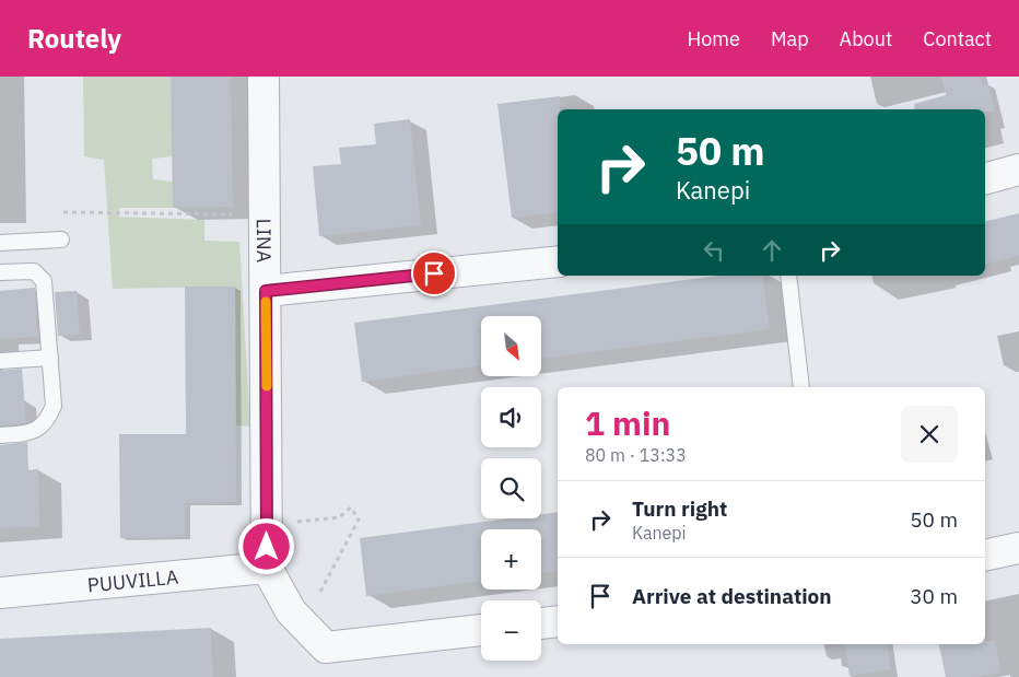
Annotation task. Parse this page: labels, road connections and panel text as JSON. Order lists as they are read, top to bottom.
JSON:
{
  "streets": {
    "street": ["LINA", "PUUVILLA"]
  },
  "crossings": [
    ["LINA", "PUUVILLA"]
  ],
  "north": "bottom right",
  "page": {
    "header": "Routely",
    "nav": [
      "Home",
      "Map",
      "About",
      "Contact"
    ],
    "turn": ["50 m", "Kanepi"],
    "map_buttons": ["+", "−"],
    "heading": ["1 min", "80 m · 13:33"],
    "list": [
      {
        "name": "Turn right",
        "note": "Kanepi",
        "value": "50 m"
      },
      {
        "name": "Arrive at destination",
        "value": "30 m"
      }
    ]
  }
}
